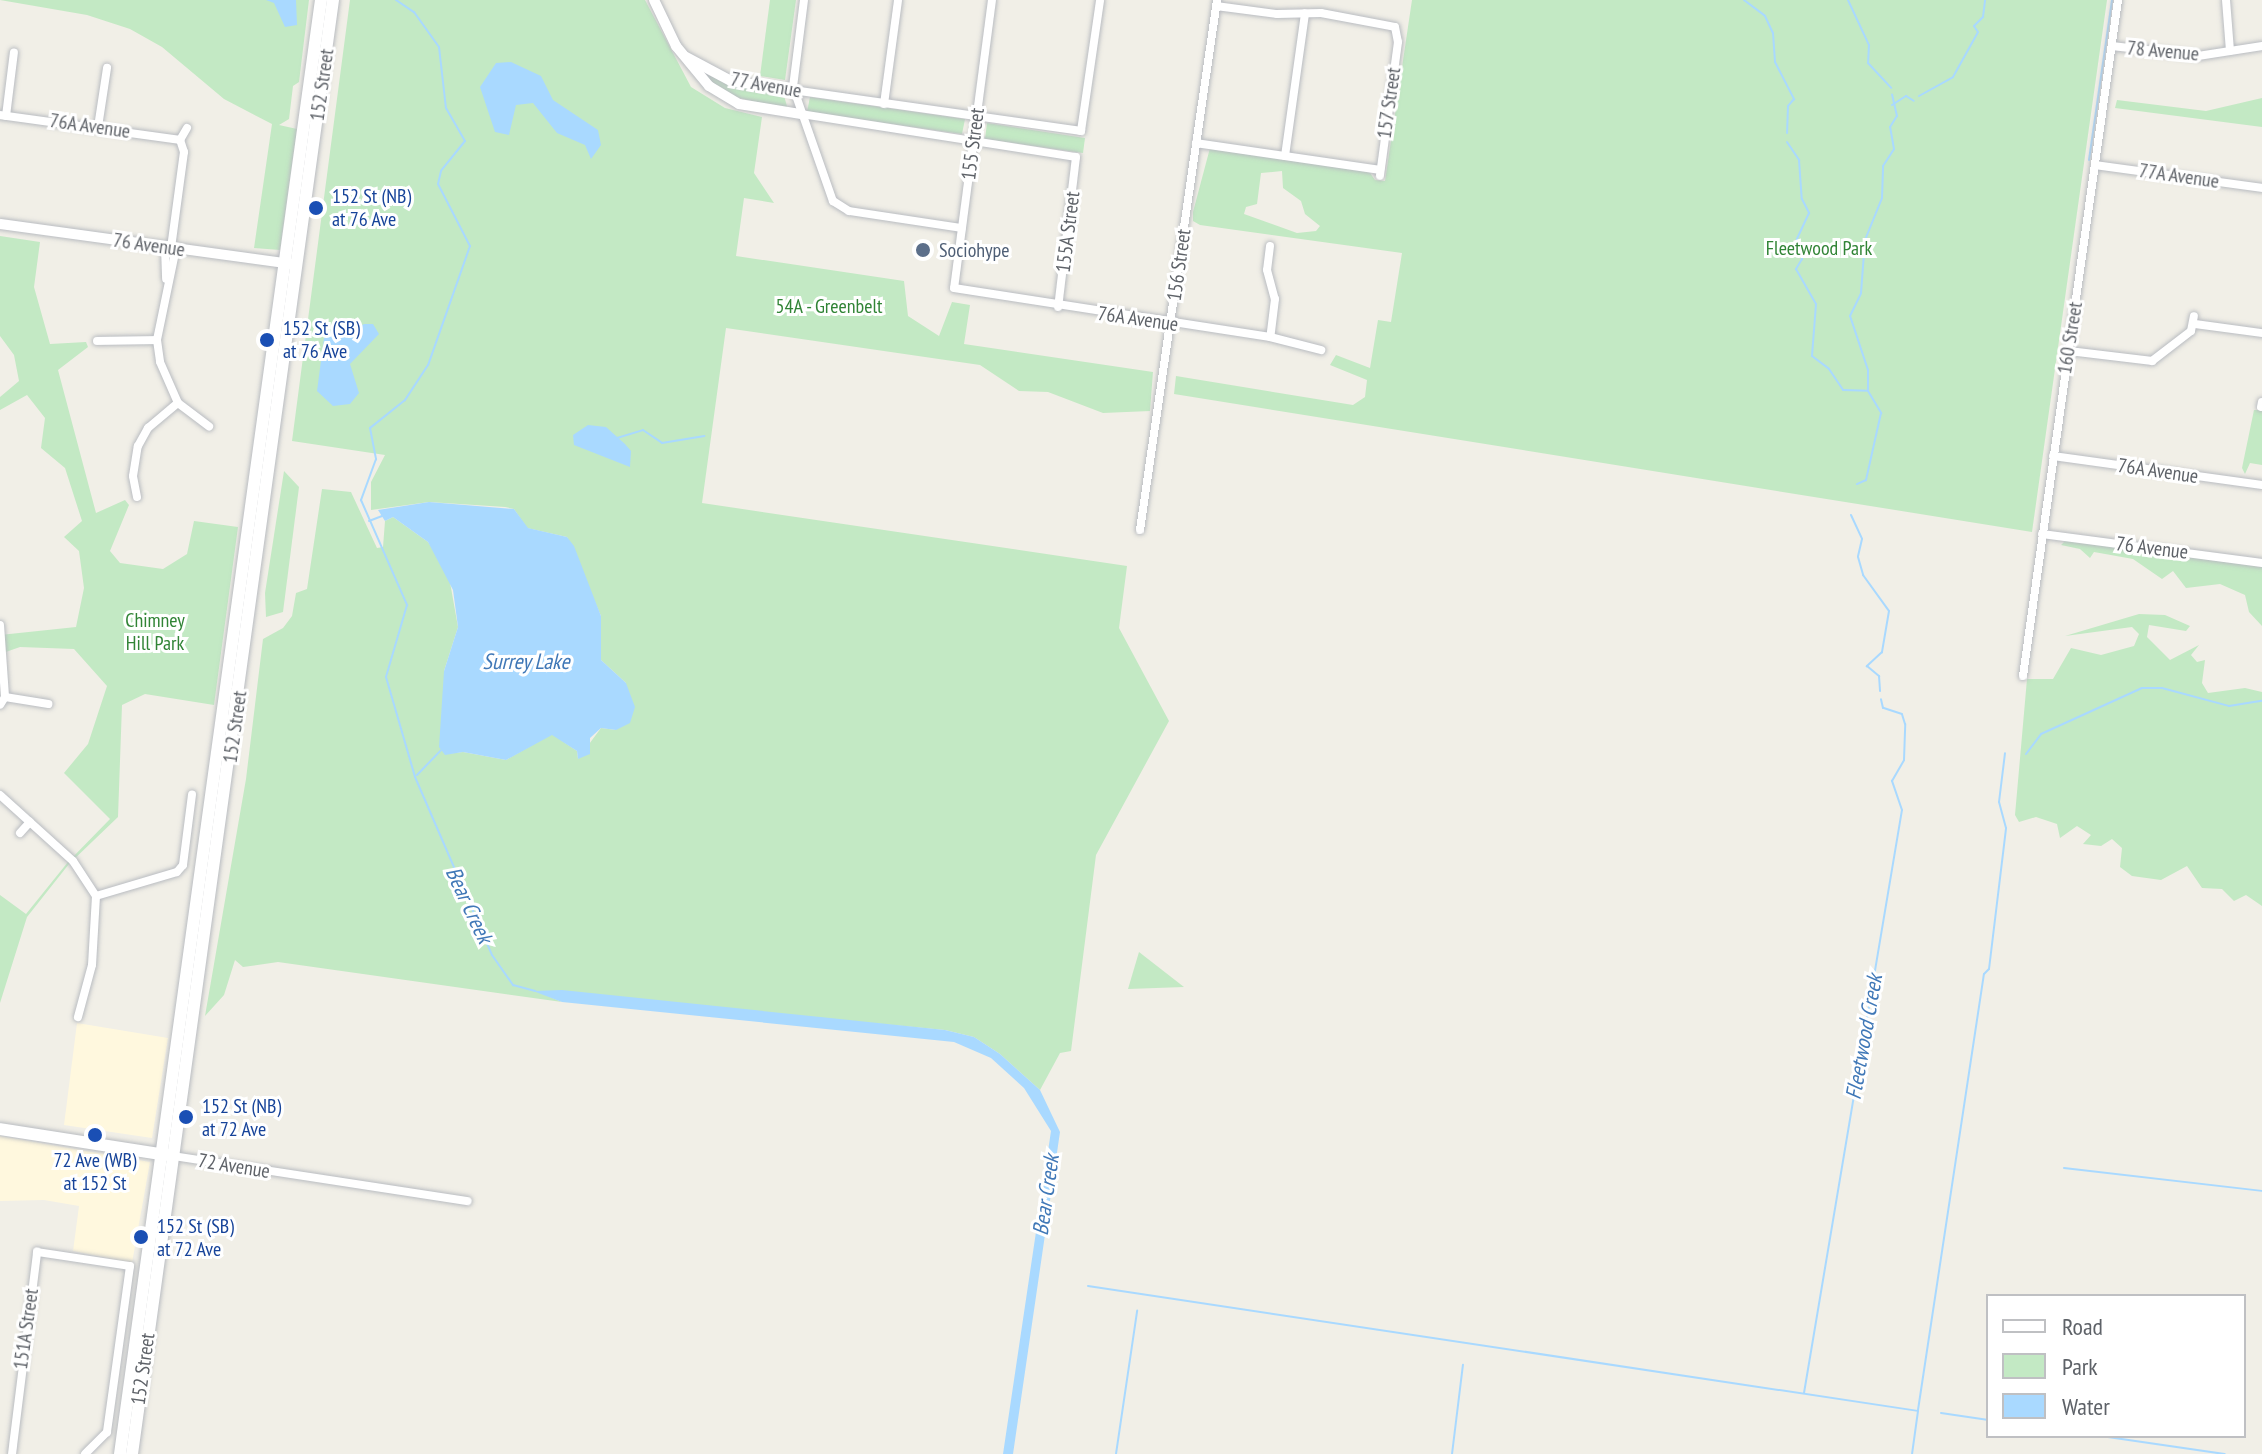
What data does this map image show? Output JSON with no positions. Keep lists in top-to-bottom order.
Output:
{
  "streets": {
    "main road": ["152 Street", "72 Avenue"],
    "street": [
      "78 Avenue",
      "77 Avenue",
      "157 Street",
      "76A Avenue",
      "155 Street",
      "77A Avenue",
      "155A Street",
      "76 Avenue",
      "156 Street",
      "160 Street",
      "151A Street"
    ]
  },
  "crossings": [
    ["78 Avenue", "160 Street"],
    ["152 Street", "76 Avenue"],
    ["152 Street", "72 Avenue"],
    ["77 Avenue", "155 Street"],
    ["77 Avenue", "155A Street"],
    ["76A Avenue", "155 Street"],
    ["76A Avenue", "155A Street"],
    ["76A Avenue", "156 Street"],
    ["76A Avenue", "160 Street"],
    ["77A Avenue", "160 Street"],
    ["76 Avenue", "160 Street"]
  ],
  "water": ["Surrey Lake", "Bear Creek", "Fleetwood Creek"],
  "parks": ["Fleetwood Park", "54A - Greenbelt", "Chimney Hill Park"],
  "places": [
    "152 St (NB) at 76 Ave",
    "Sociohype",
    "152 St (SB) at 76 Ave",
    "152 St (NB) at 72 Ave",
    "72 Ave (WB) at 152 St",
    "152 St (SB) at 72 Ave"
  ],
  "legend": ["Road", "Park", "Water"]
}
